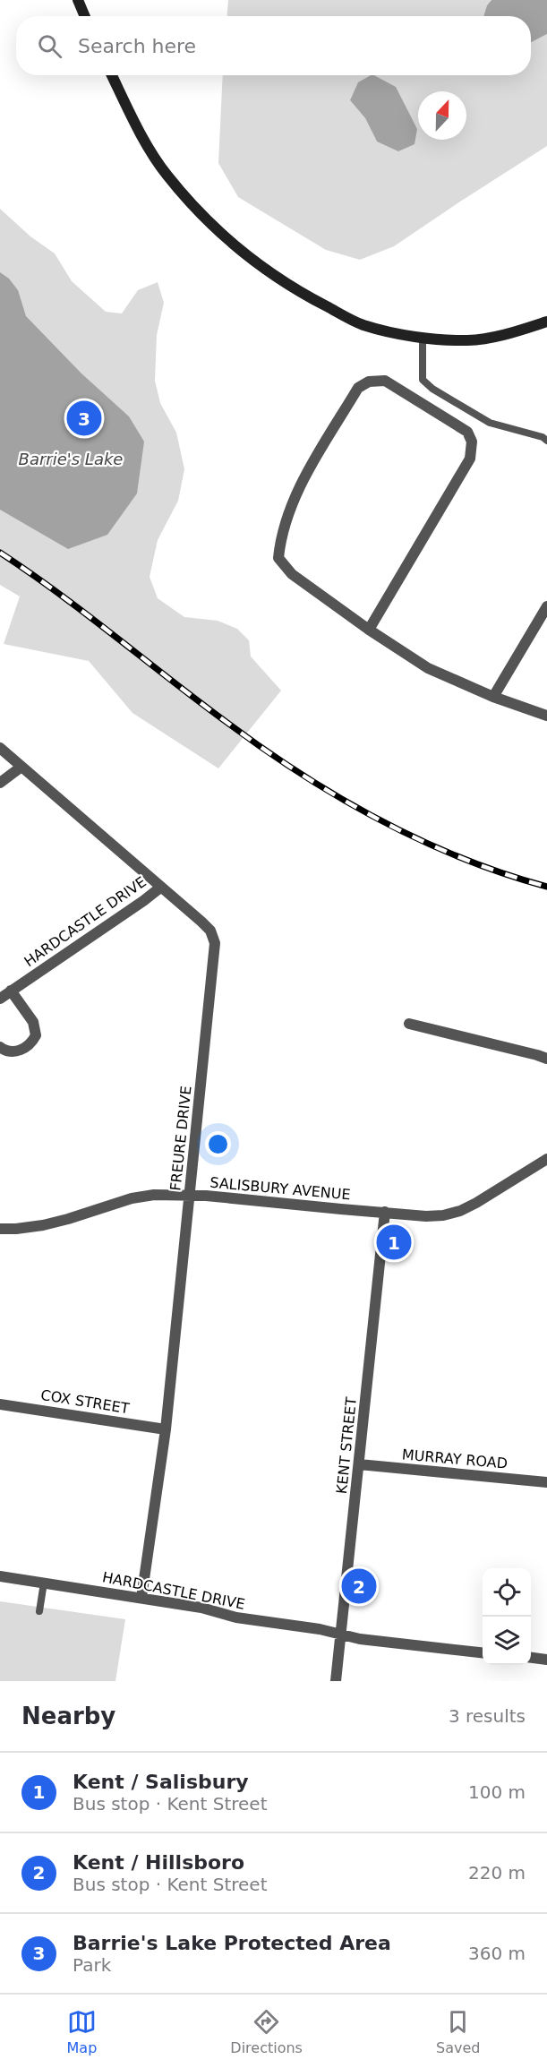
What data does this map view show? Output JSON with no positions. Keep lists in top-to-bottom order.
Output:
{
  "streets": {
    "street": [
      "HARDCASTLE DRIVE",
      "FREURE DRIVE",
      "SALISBURY AVENUE",
      "COX STREET",
      "KENT STREET",
      "MURRAY ROAD"
    ]
  },
  "crossings": [
    ["HARDCASTLE DRIVE", "FREURE DRIVE"],
    ["HARDCASTLE DRIVE", "KENT STREET"],
    ["FREURE DRIVE", "SALISBURY AVENUE"],
    ["FREURE DRIVE", "COX STREET"],
    ["SALISBURY AVENUE", "KENT STREET"],
    ["KENT STREET", "MURRAY ROAD"]
  ],
  "water": ["Barrie's Lake"],
  "north": "top",
  "page": {
    "search": "Search here",
    "pins": ["3", "1", "2"],
    "heading": ["Nearby", "3 results"],
    "list": [
      {
        "mark": "1",
        "name": "Kent / Salisbury",
        "note": "Bus stop · Kent Street",
        "value": "100 m"
      },
      {
        "mark": "2",
        "name": "Kent / Hillsboro",
        "note": "Bus stop · Kent Street",
        "value": "220 m"
      },
      {
        "mark": "3",
        "name": "Barrie's Lake Protected Area",
        "note": "Park",
        "value": "360 m"
      }
    ],
    "nav": ["Map", "Directions", "Saved"]
  }
}
